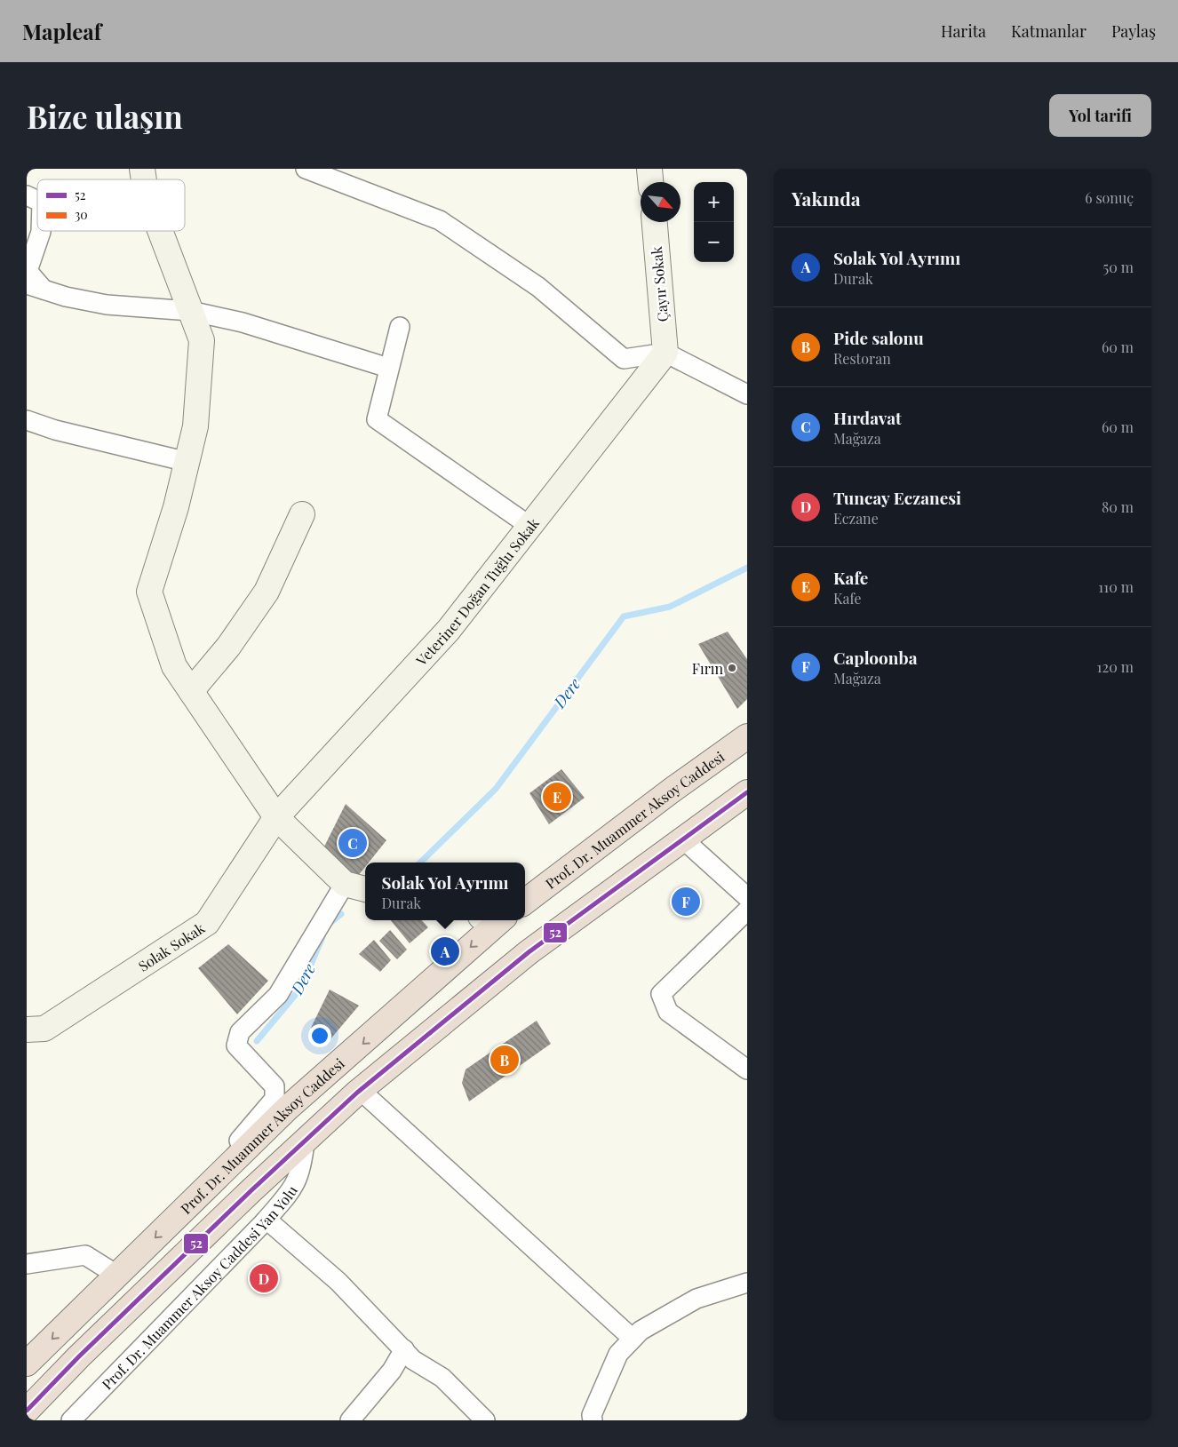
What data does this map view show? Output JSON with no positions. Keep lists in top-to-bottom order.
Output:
{
  "streets": {
    "highway": ["Prof. Dr. Muammer Aksoy Caddesi"],
    "street": [
      "Çayır Sokak",
      "Veteriner Doğan Tuğlu Sokak",
      "Solak Sokak",
      "Prof. Dr. Muammer Aksoy Caddesi Yan Yolu"
    ]
  },
  "crossings": [
    ["Çayır Sokak", "Veteriner Doğan Tuğlu Sokak"],
    ["Veteriner Doğan Tuğlu Sokak", "Solak Sokak"]
  ],
  "water": ["Dere"],
  "places": ["Fırın"],
  "lines": ["transit line 52"],
  "legend": ["52", "30"],
  "north": "bottom right",
  "page": {
    "header": "Mapleaf",
    "nav": ["Harita", "Katmanlar", "Paylaş"],
    "buttons": "Yol tarifi",
    "title": "Bize ulaşın",
    "heading": ["Yakında", "6 sonuç"],
    "map_buttons": ["+", "−"],
    "list": [
      {
        "mark": "A",
        "name": "Solak Yol Ayrımı",
        "note": "Durak",
        "value": "50 m"
      },
      {
        "mark": "B",
        "name": "Pide salonu",
        "note": "Restoran",
        "value": "60 m"
      },
      {
        "mark": "C",
        "name": "Hırdavat",
        "note": "Mağaza",
        "value": "60 m"
      },
      {
        "mark": "D",
        "name": "Tuncay Eczanesi",
        "note": "Eczane",
        "value": "80 m"
      },
      {
        "mark": "E",
        "name": "Kafe",
        "note": "Kafe",
        "value": "110 m"
      },
      {
        "mark": "F",
        "name": "Caploonba",
        "note": "Mağaza",
        "value": "120 m"
      }
    ],
    "pins": [
      "E",
      "C",
      "F",
      "A",
      "B",
      "D"
    ],
    "popup": ["Solak Yol Ayrımı", "Durak"]
  }
}
